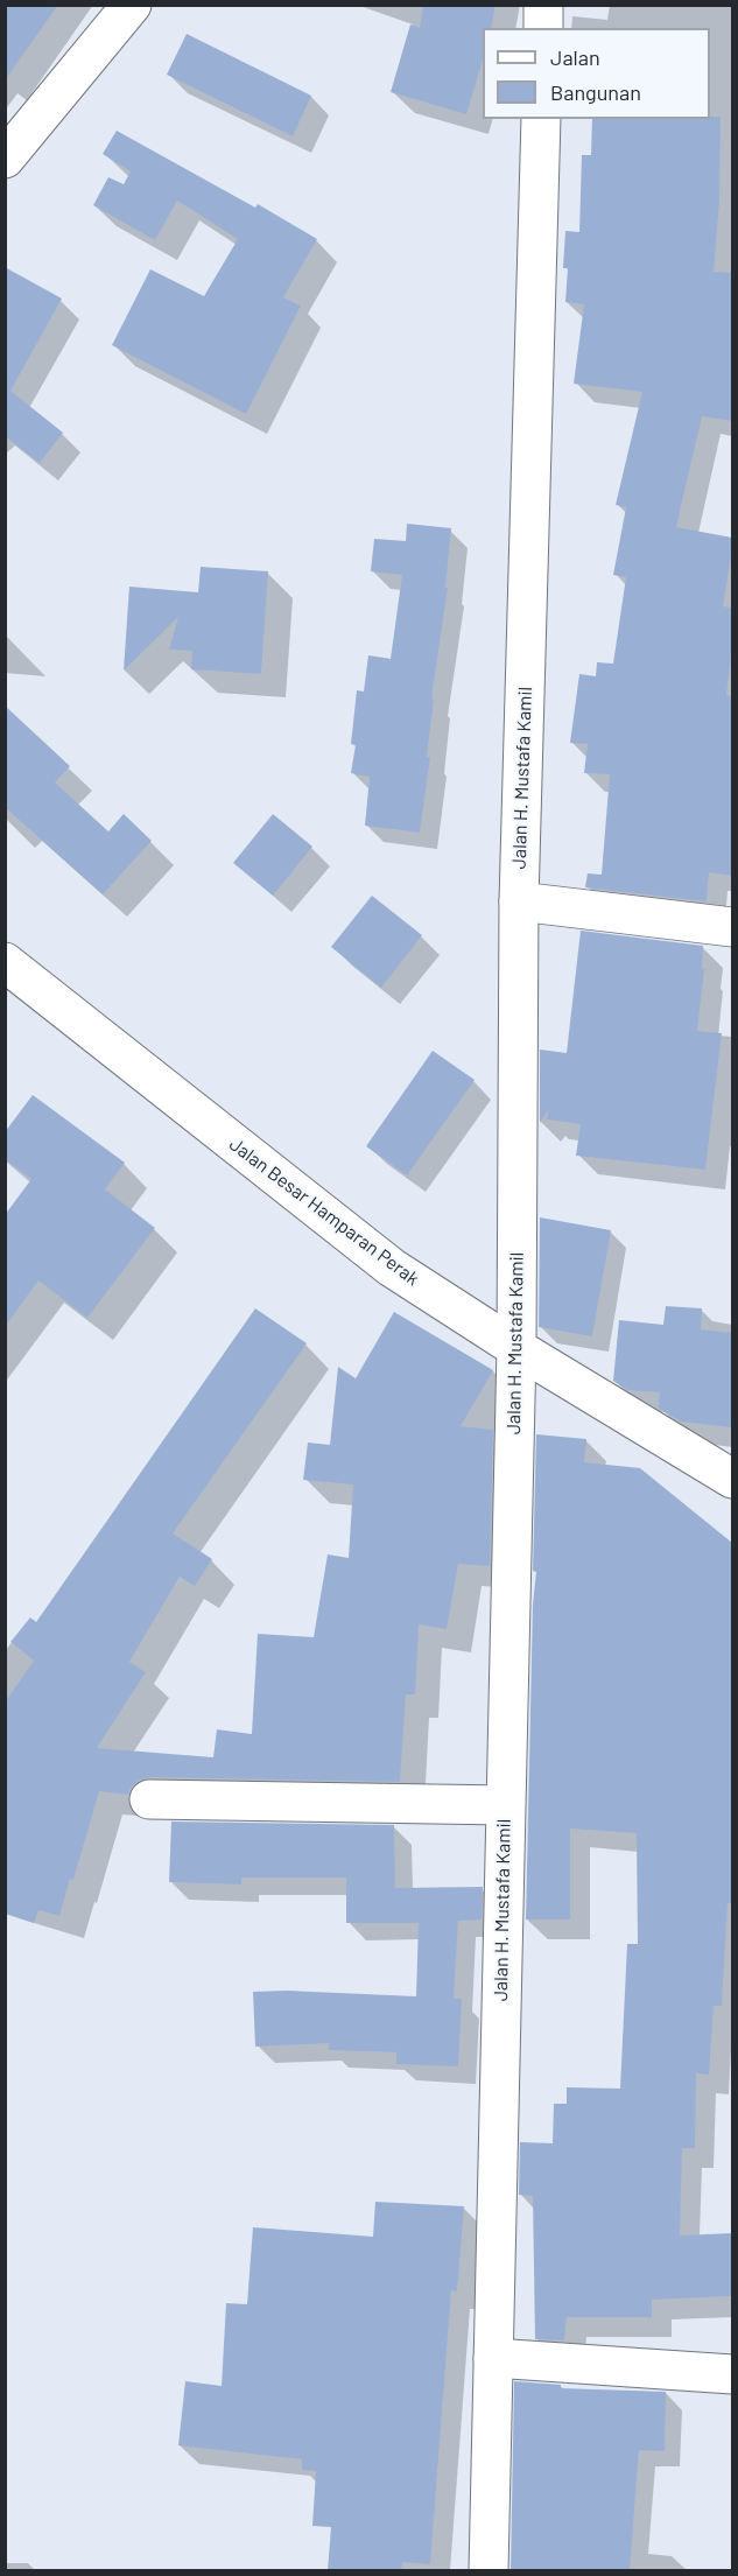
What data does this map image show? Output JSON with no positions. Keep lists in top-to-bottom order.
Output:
{
  "streets": {
    "street": ["Jalan H. Mustafa Kamil", "Jalan Besar Hamparan Perak"]
  },
  "crossings": [
    ["Jalan H. Mustafa Kamil", "Jalan Besar Hamparan Perak"]
  ],
  "legend": ["Jalan", "Bangunan"]
}
